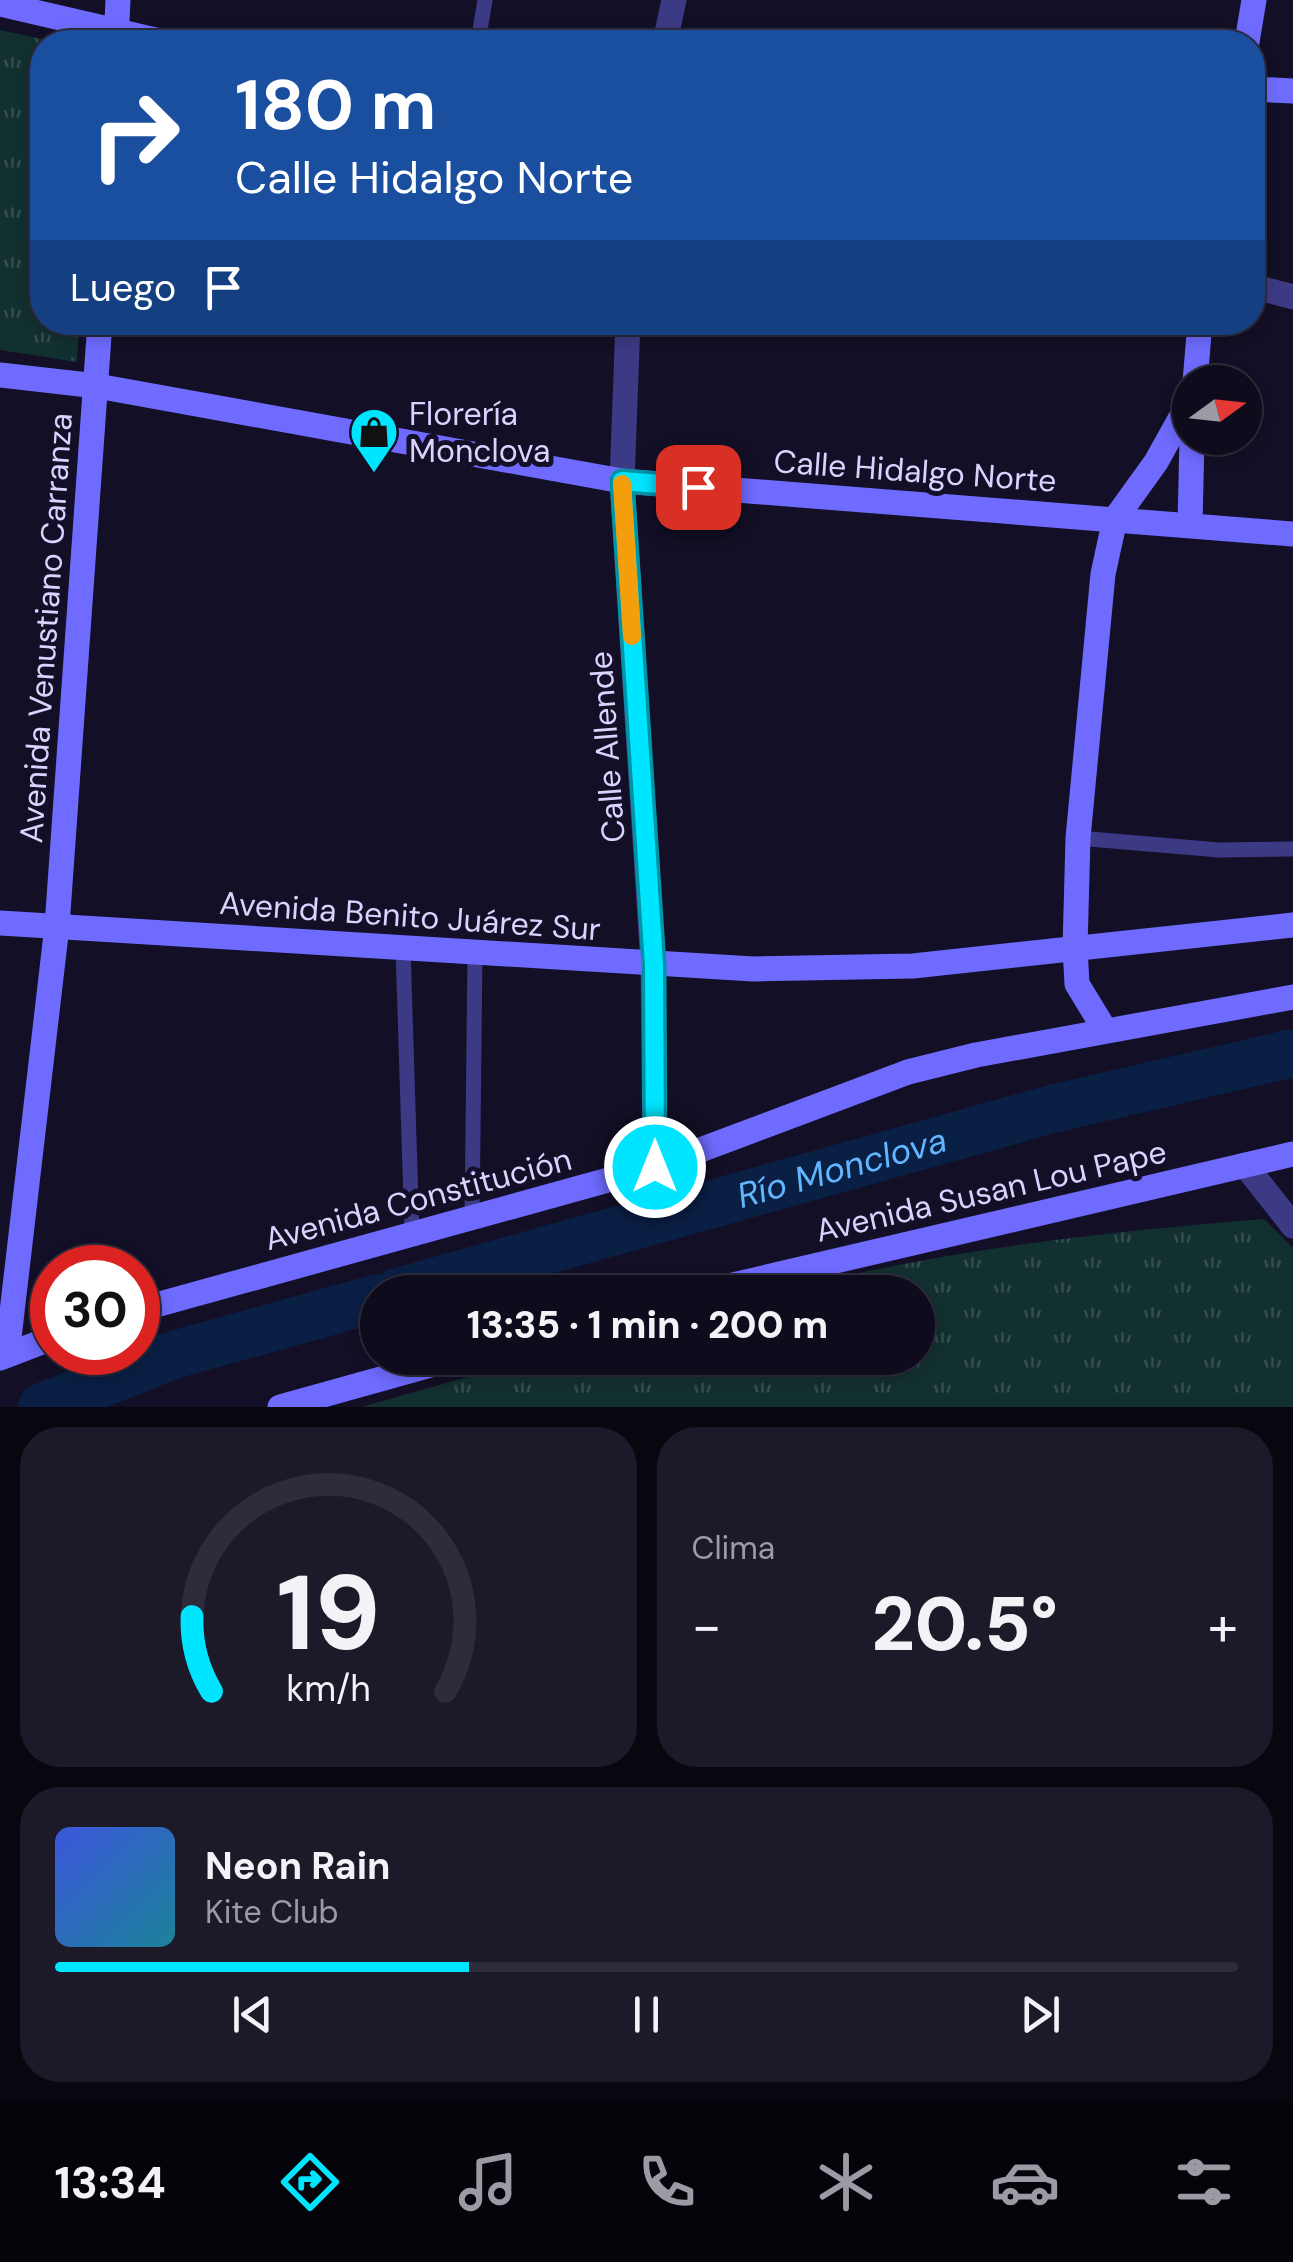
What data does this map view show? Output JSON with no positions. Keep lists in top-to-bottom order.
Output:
{
  "streets": {
    "street": [
      "Calle Hidalgo Norte",
      "Avenida Venustiano Carranza",
      "Calle Allende",
      "Avenida Benito Juárez Sur",
      "Avenida Susan Lou Pape",
      "Avenida Constitución"
    ]
  },
  "crossings": [
    ["Calle Hidalgo Norte", "Avenida Venustiano Carranza"],
    ["Calle Hidalgo Norte", "Calle Allende"],
    ["Avenida Venustiano Carranza", "Avenida Benito Juárez Sur"],
    ["Calle Allende", "Avenida Benito Juárez Sur"],
    ["Calle Allende", "Avenida Constitución"]
  ],
  "water": ["Río Monclova"],
  "places": {
    "shop": ["Florería Monclova"]
  },
  "north": "right",
  "page": {
    "turn": ["180 m", "Calle Hidalgo Norte"],
    "then": "Luego",
    "limit": "30",
    "trip": "13:35 · 1 min · 200 m",
    "tile": "Clima",
    "heat": ["−", "20.5°", "+"],
    "song": ["Neon Rain", "Kite Club"],
    "tabs": "13:34",
    "gauge": ["19", "km/h"]
  }
}
